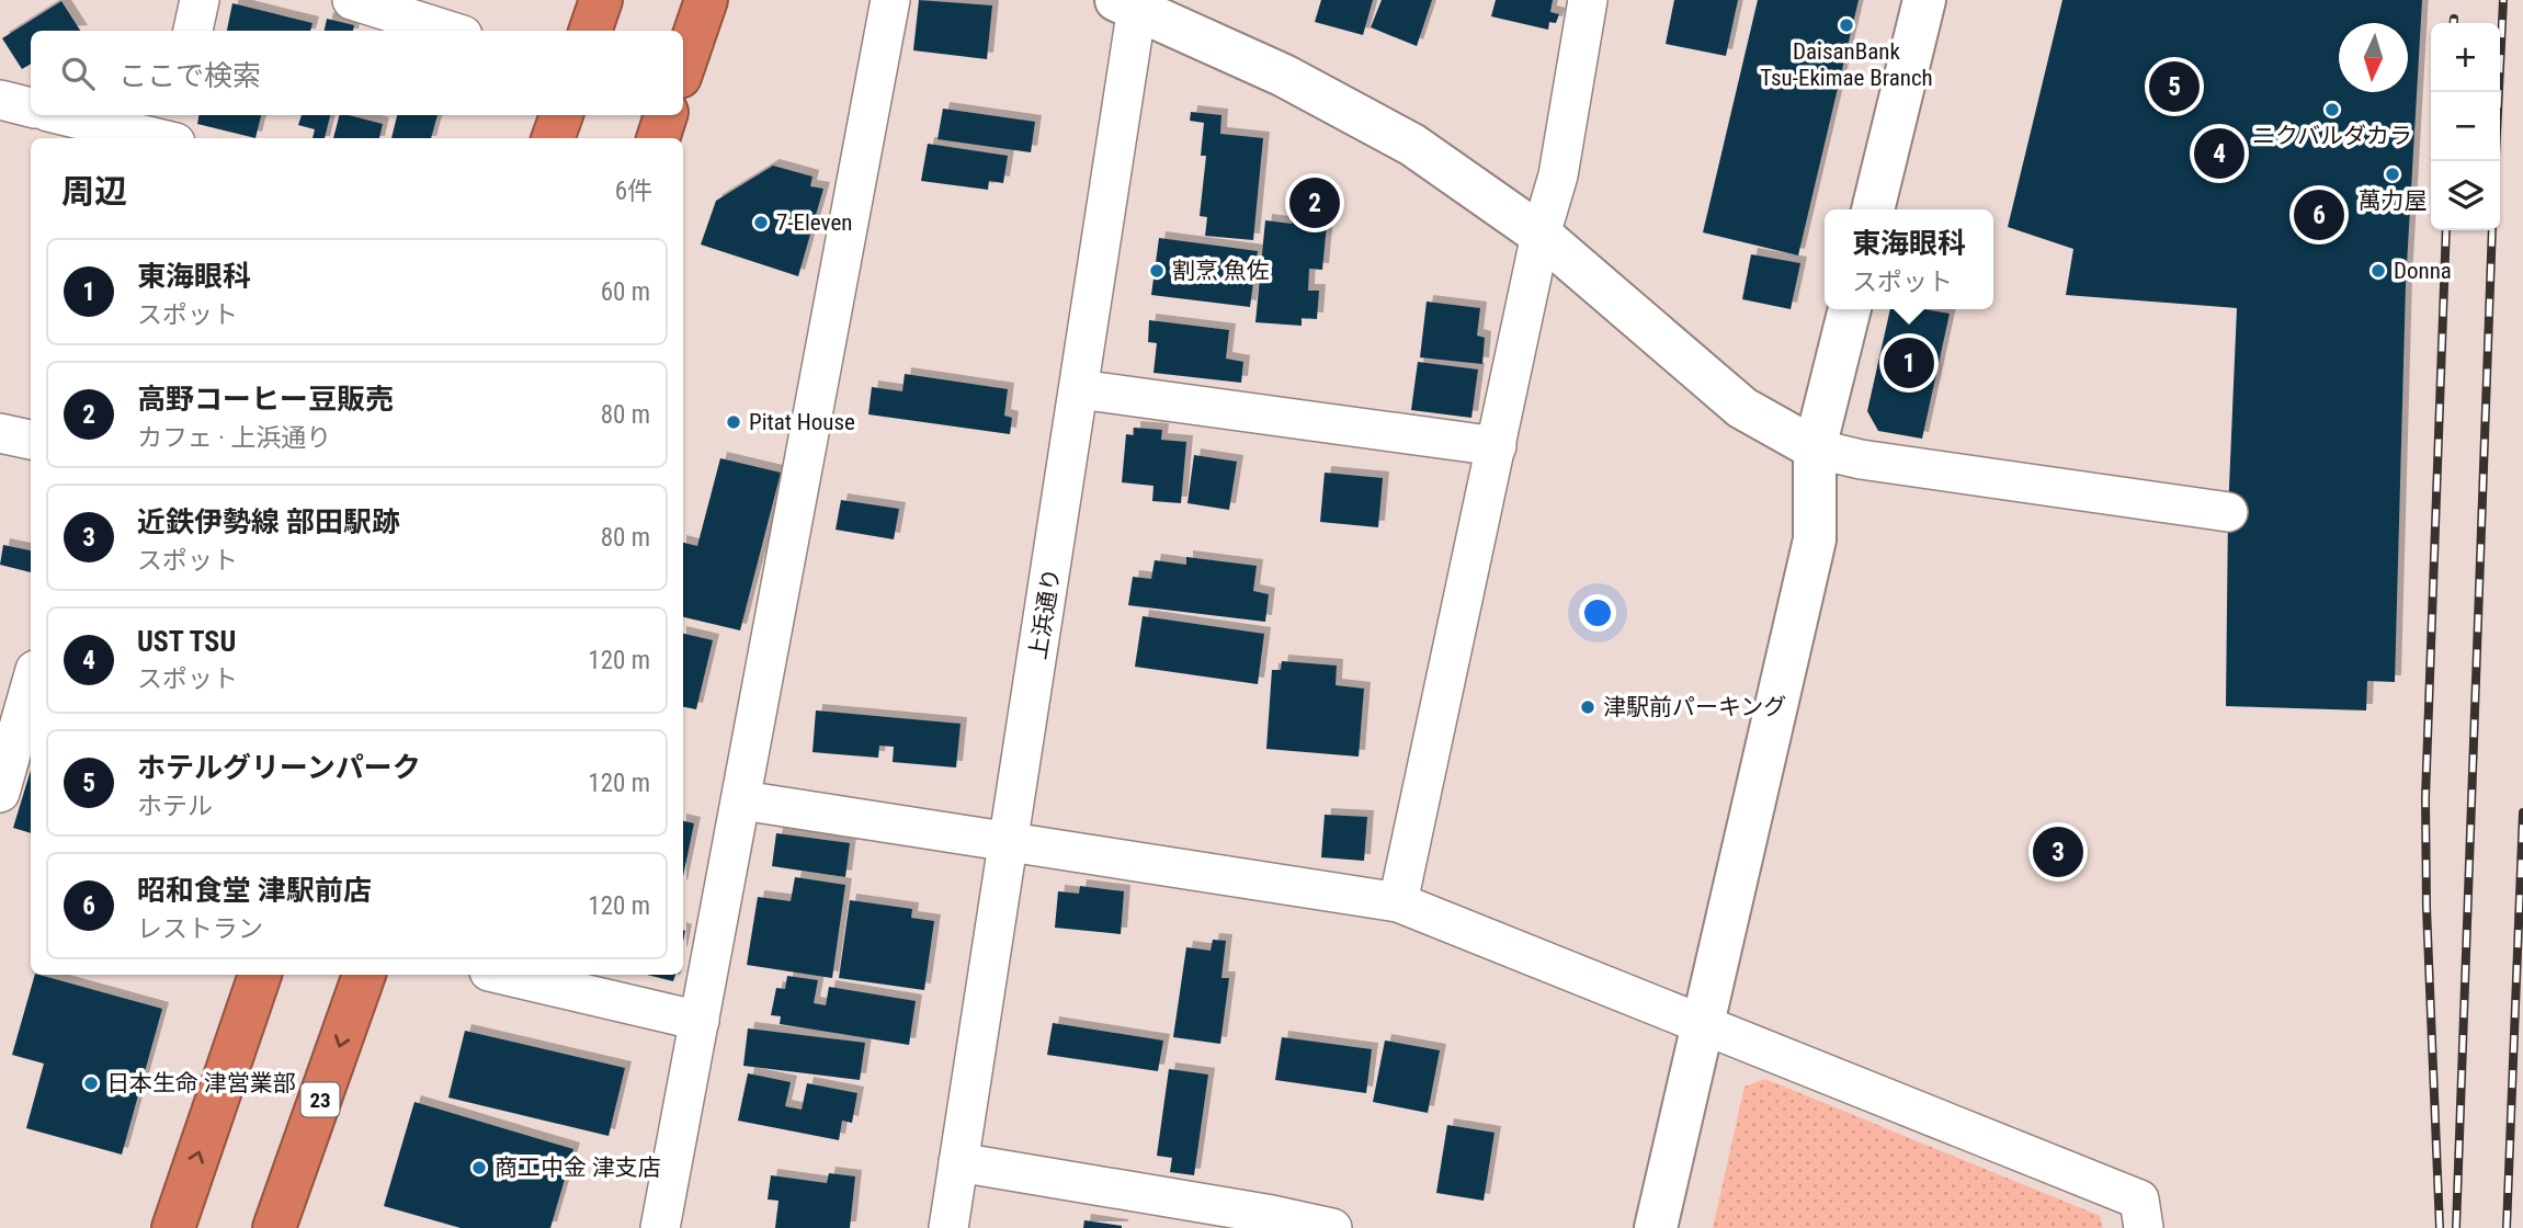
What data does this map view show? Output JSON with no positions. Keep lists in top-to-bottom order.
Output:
{
  "streets": {
    "highway": ["23"],
    "street": ["上浜通り"]
  },
  "places": [
    "DaisanBank Tsu-Ekimae Branch",
    "ニクバルダカラ",
    "萬力屋",
    "7-Eleven",
    "割烹 魚佐",
    "Donna",
    "Pitat House",
    "津駅前パーキング",
    "日本生命 津営業部",
    "商工中金 津支店"
  ],
  "north": "bottom",
  "page": {
    "map_buttons": ["+", "−"],
    "search": "ここで検索",
    "pins": [
      "5",
      "4",
      "2",
      "6",
      "1",
      "3"
    ],
    "heading": ["周辺", "6件"],
    "popup": ["東海眼科", "スポット"],
    "list": [
      {
        "mark": "1",
        "name": "東海眼科",
        "note": "スポット",
        "value": "60 m"
      },
      {
        "mark": "2",
        "name": "高野コーヒー豆販売",
        "note": "カフェ · 上浜通り",
        "value": "80 m"
      },
      {
        "mark": "3",
        "name": "近鉄伊勢線 部田駅跡",
        "note": "スポット",
        "value": "80 m"
      },
      {
        "mark": "4",
        "name": "UST TSU",
        "note": "スポット",
        "value": "120 m"
      },
      {
        "mark": "5",
        "name": "ホテルグリーンパーク",
        "note": "ホテル",
        "value": "120 m"
      },
      {
        "mark": "6",
        "name": "昭和食堂 津駅前店",
        "note": "レストラン",
        "value": "120 m"
      }
    ]
  }
}
